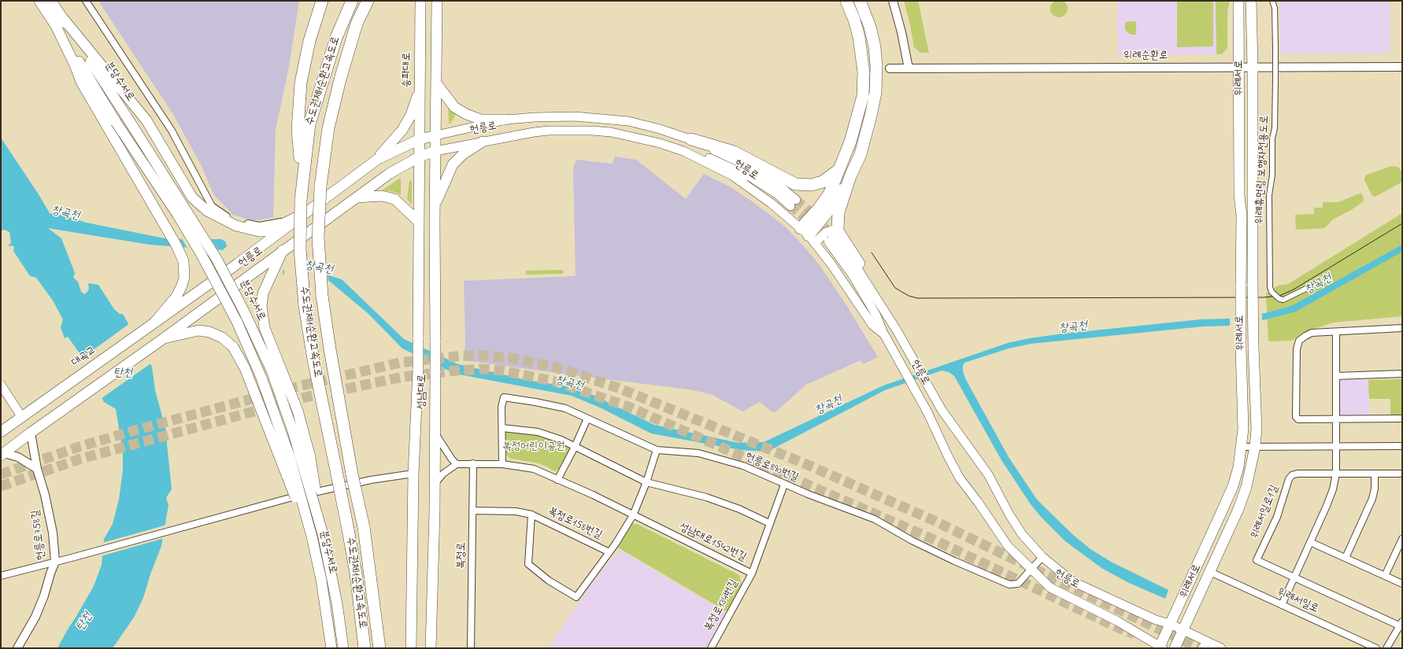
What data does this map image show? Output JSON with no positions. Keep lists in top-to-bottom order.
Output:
{
  "streets": {
    "highway": ["수도권제1순환고속도로"],
    "main road": [
      "송파대로",
      "위례서로",
      "분당수서로",
      "헌릉로",
      "대곡교",
      "성남대로"
    ],
    "street": [
      "위례순환로",
      "위례휴먼링 보행자전용도로",
      "헌릉로890번길",
      "위례서일로1길",
      "복정로158번길",
      "헌릉로758길",
      "성남대로1542번길",
      "복정로",
      "위례서일로",
      "복정로134번길"
    ]
  },
  "crossings": [
    ["위례순환로", "위례서로"],
    ["송파대로", "헌릉로"],
    ["송파대로", "성남대로"],
    ["위례서로", "헌릉로"],
    ["위례서로", "위례서일로"],
    ["헌릉로", "대곡교"],
    ["헌릉로", "성남대로"],
    ["헌릉로", "헌릉로890번길"],
    ["헌릉로890번길", "성남대로1542번길"],
    ["복정로158번길", "성남대로1542번길"],
    ["복정로158번길", "복정로"],
    ["성남대로1542번길", "복정로"],
    ["성남대로1542번길", "복정로134번길"]
  ],
  "water": ["창곡천", "탄천"],
  "parks": ["복정어린이공원"]
}
